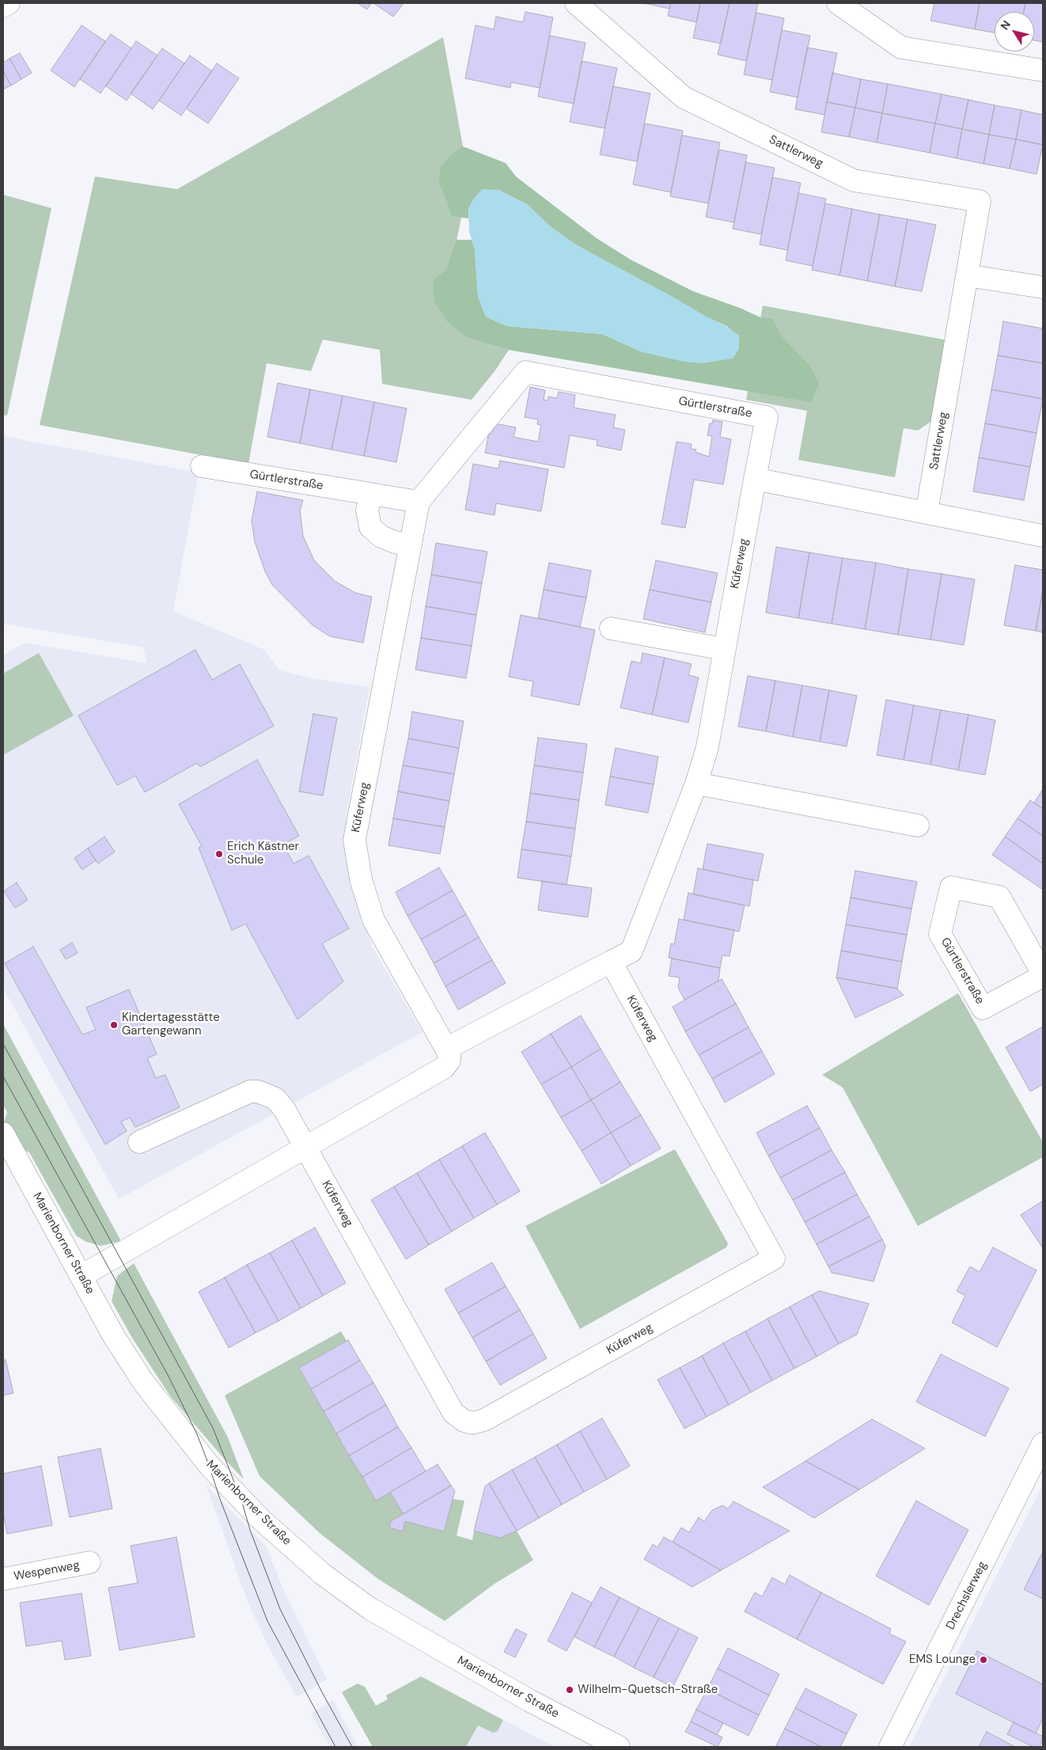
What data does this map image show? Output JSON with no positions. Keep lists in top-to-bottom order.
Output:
{
  "streets": {
    "street": [
      "Sattlerweg",
      "Gürtlerstraße",
      "Küferweg",
      "Marienborner Straße",
      "Wespenweg",
      "Drechslerweg"
    ]
  },
  "crossings": [
    ["Gürtlerstraße", "Küferweg"]
  ],
  "places": [
    "Erich Kästner Schule",
    "Kindertagesstätte Gartengewann",
    "EMS Lounge",
    "Wilhelm-Quetsch-Straße"
  ],
  "north": "top left"
}
